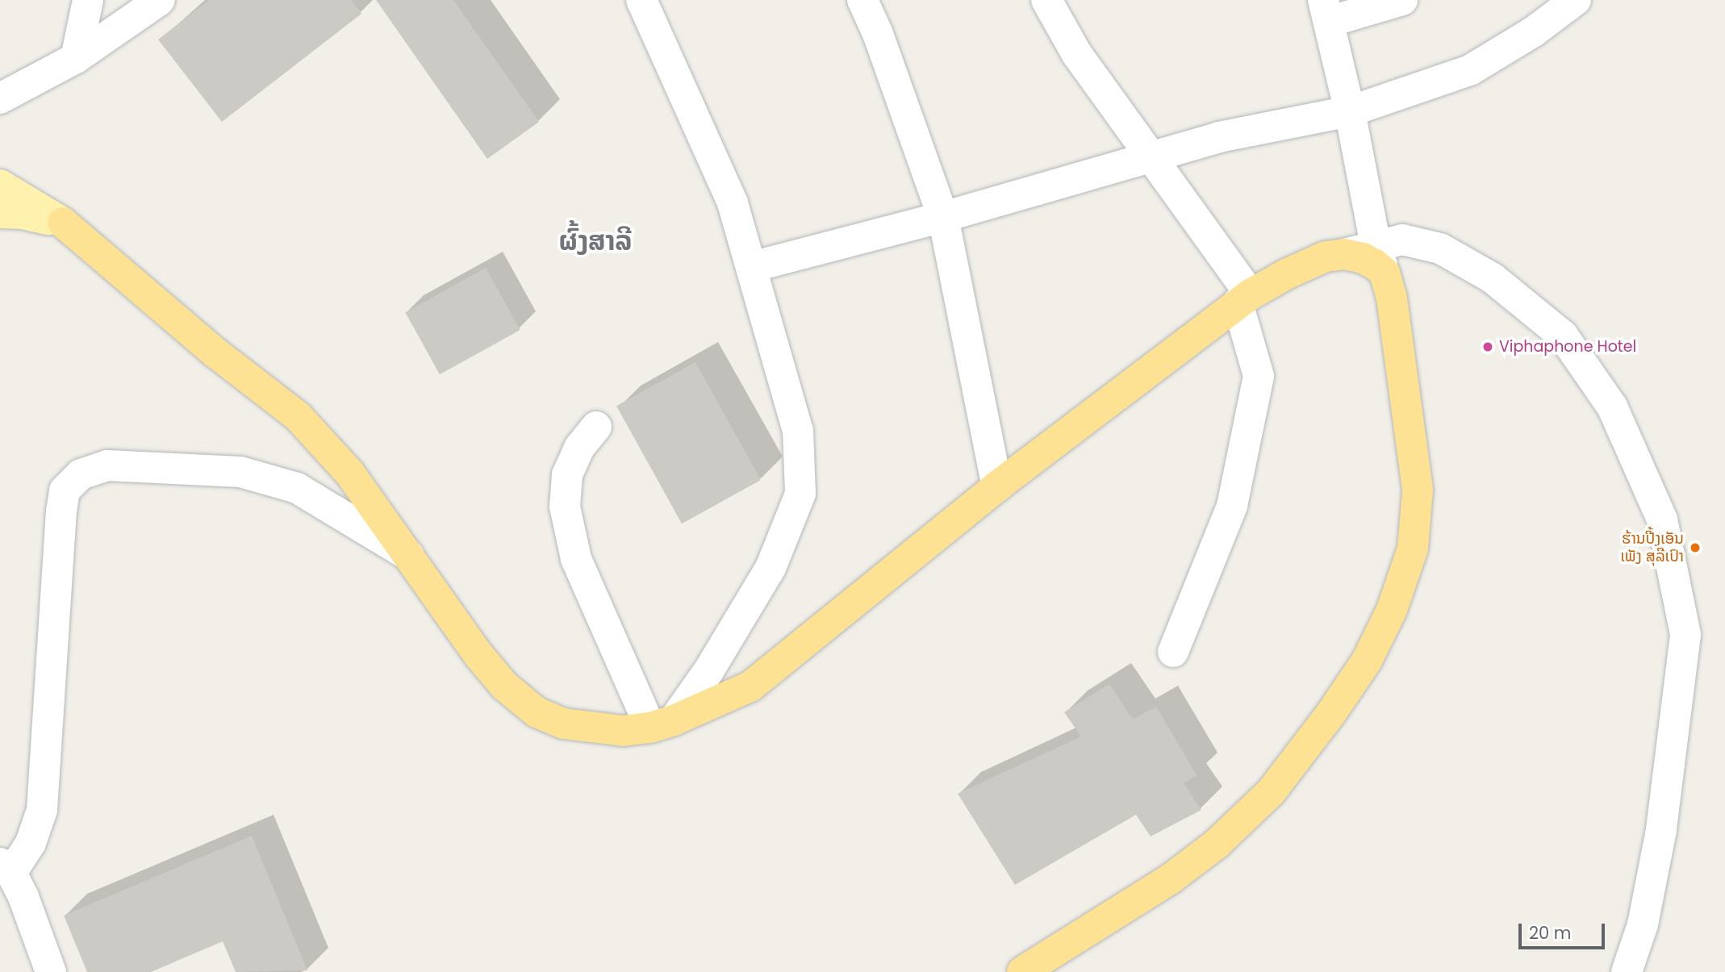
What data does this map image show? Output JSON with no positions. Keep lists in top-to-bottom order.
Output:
{
  "districts": ["ຜົ້ງສາລີ"],
  "places": ["Viphaphone Hotel", "ຮ້ານປີ້ງເອັນ ເພັງ ສຸລີເປົາ"],
  "scale_bar": "20 m"
}
